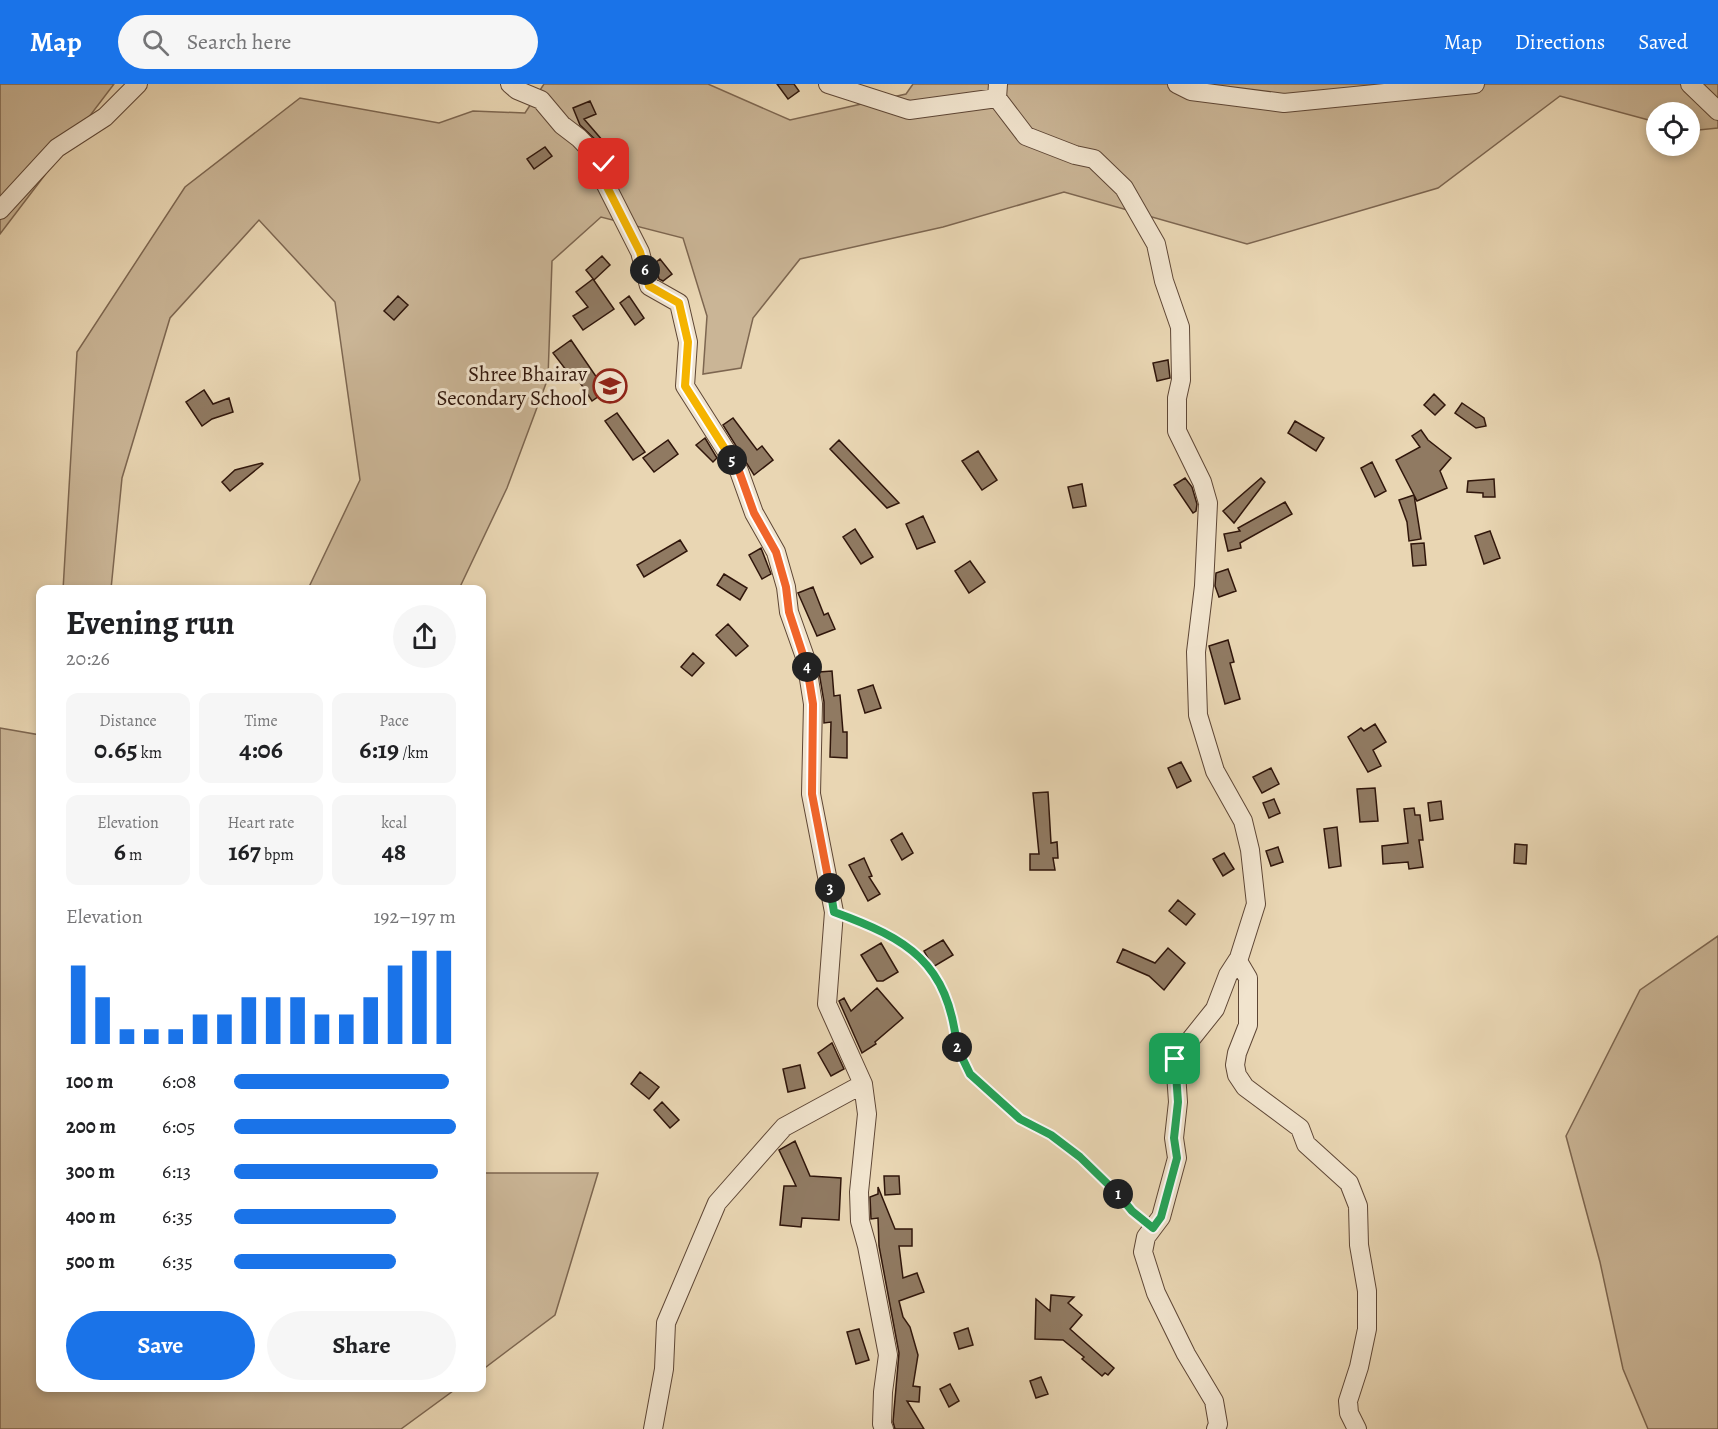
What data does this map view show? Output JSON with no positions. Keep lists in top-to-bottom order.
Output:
{
  "places": {
    "school or university": ["Shree Bhairav Secondary School"]
  },
  "page": {
    "header": "Map",
    "search": "Search here",
    "nav": ["Map", "Directions", "Saved"],
    "pins": [
      "6",
      "5",
      "4",
      "3",
      "2",
      "1"
    ],
    "heading": ["Evening run", "20:26"],
    "stats": [
      ["Distance", "0.65 km"],
      ["Time", "4:06"],
      ["Pace", "6:19 /km"],
      ["Elevation", "6 m"],
      ["Heart rate", "167 bpm"],
      ["kcal", "48"]
    ],
    "chart": ["Elevation", "192–197 m"],
    "list": [
      {
        "name": "100 m",
        "note": "6:08"
      },
      {
        "name": "200 m",
        "note": "6:05"
      },
      {
        "name": "300 m",
        "note": "6:13"
      },
      {
        "name": "400 m",
        "note": "6:35"
      },
      {
        "name": "500 m",
        "note": "6:35"
      }
    ],
    "buttons": ["Save", "Share"]
  }
}
